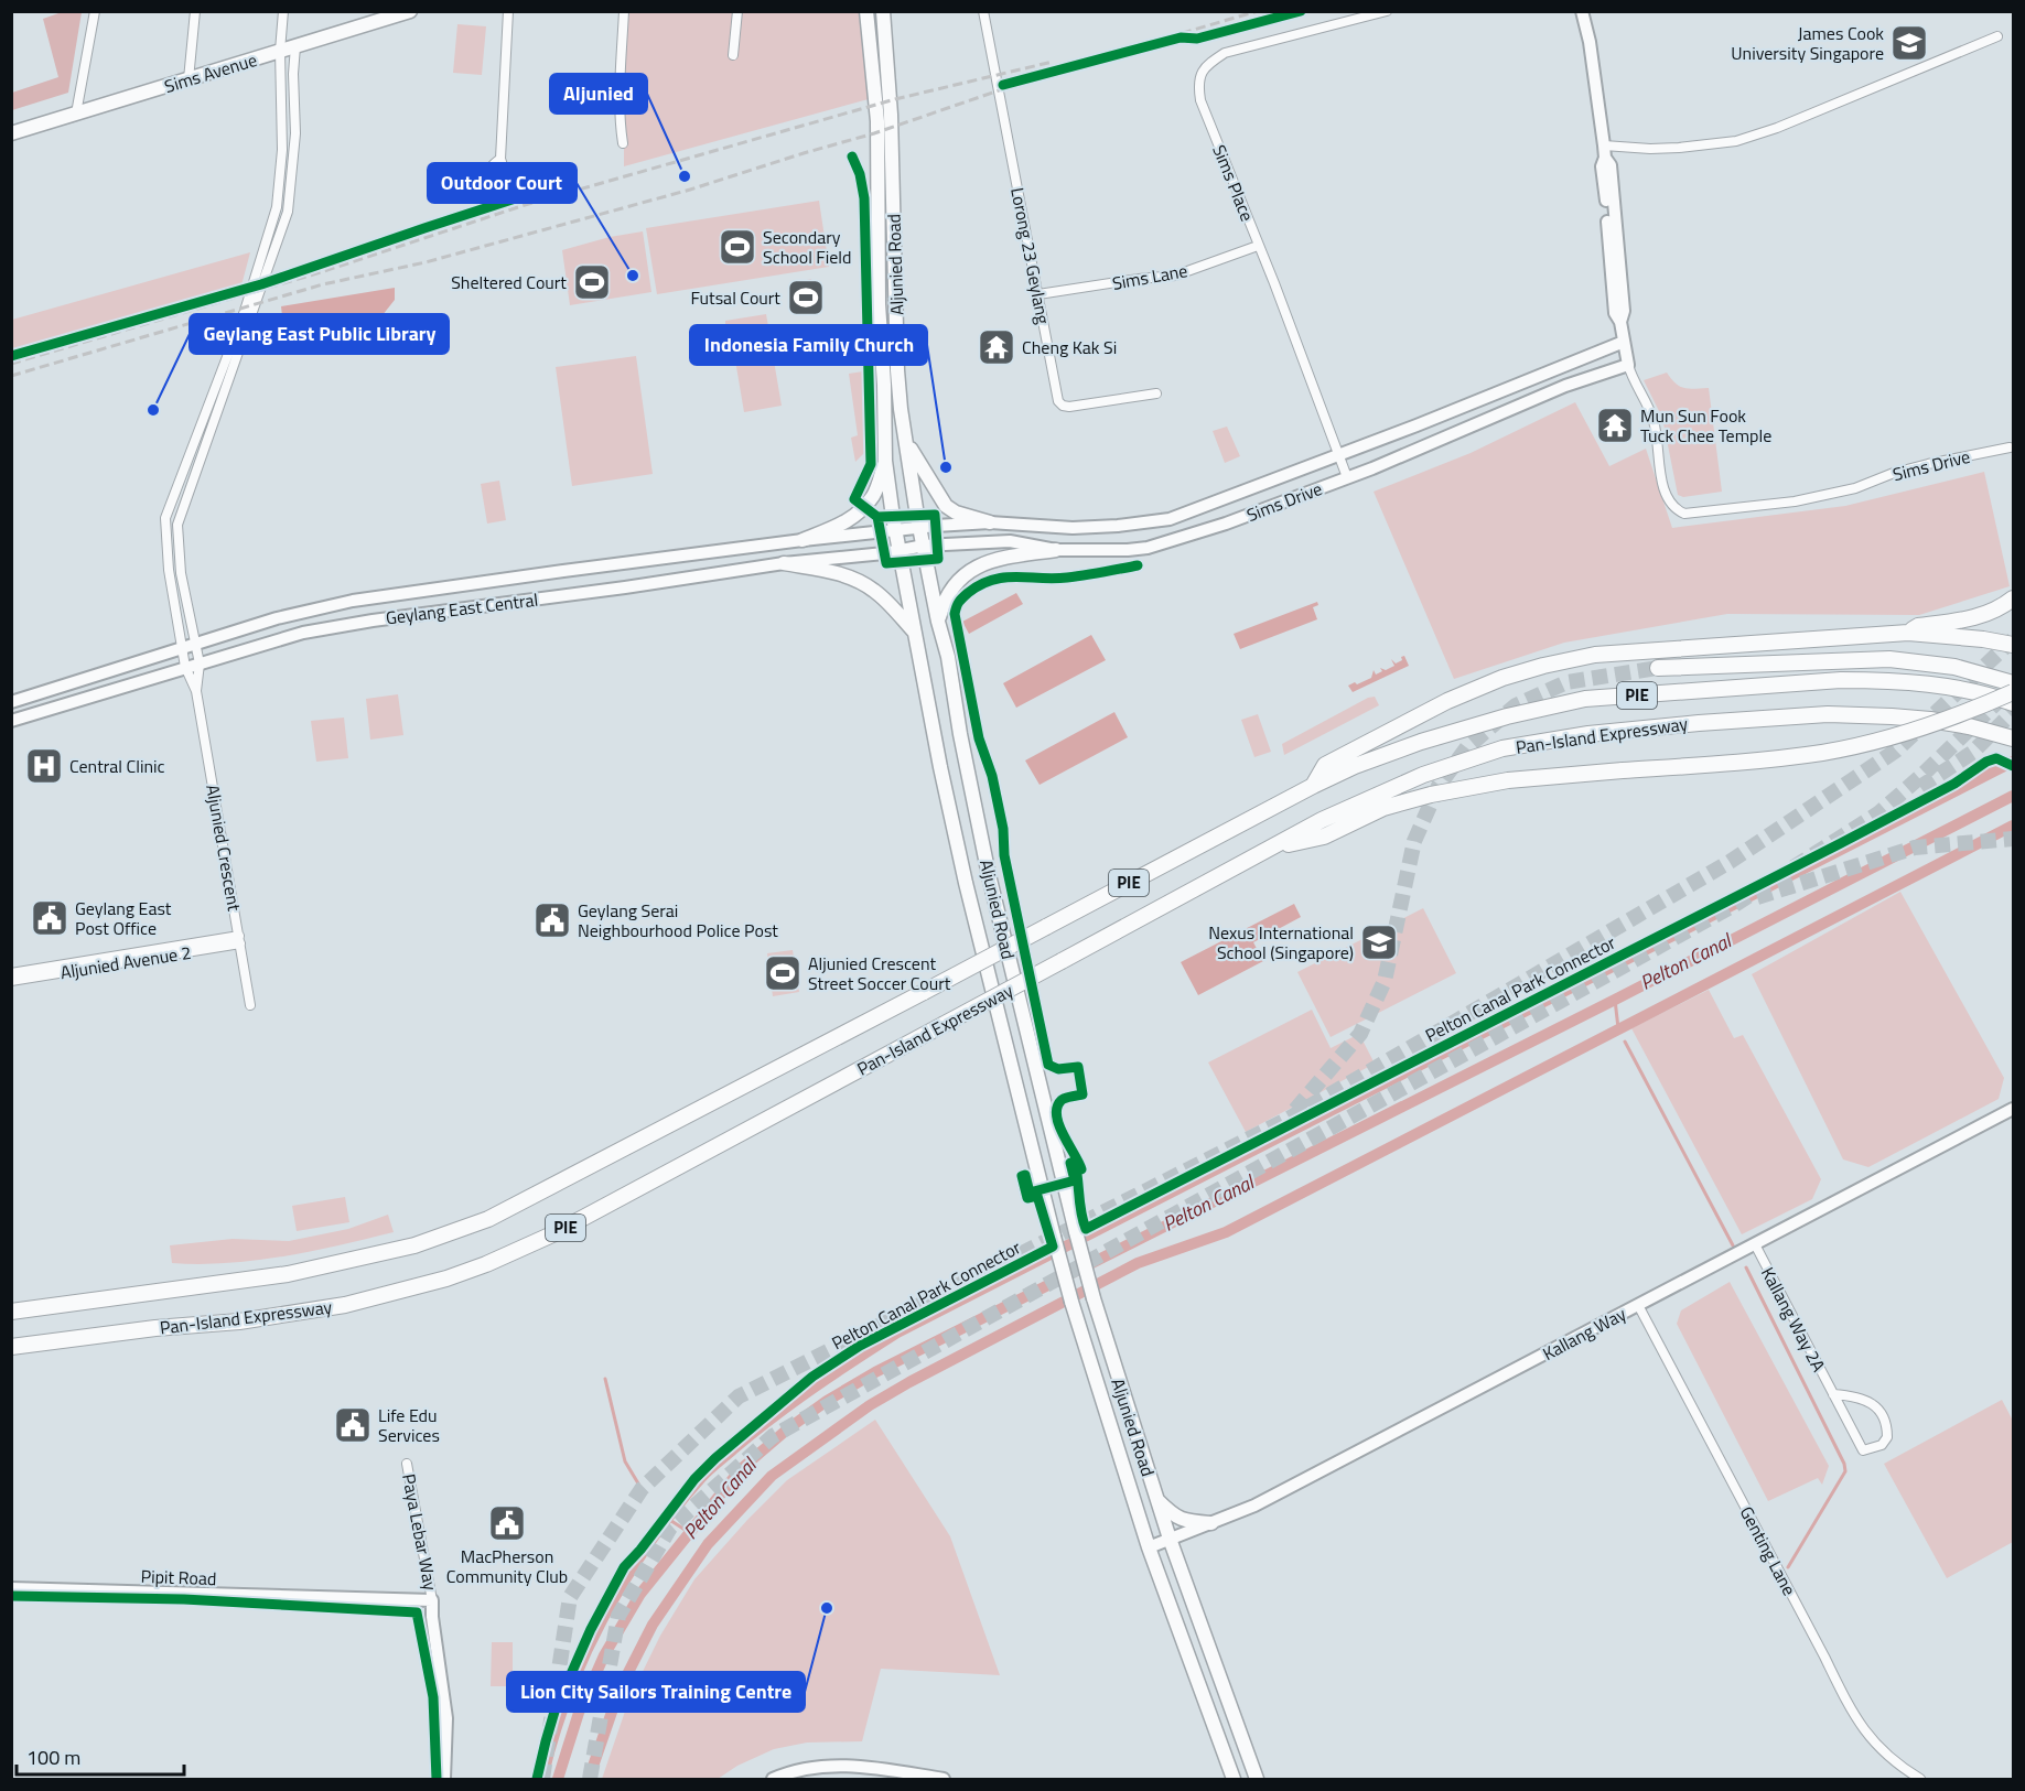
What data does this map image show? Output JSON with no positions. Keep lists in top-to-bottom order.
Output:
{
  "streets": {
    "highway": ["PIE", "Pan-Island Expressway"],
    "main road": ["Sims Avenue", "Aljunied Road"],
    "street": [
      "Sims Place",
      "Lorong 23 Geylang",
      "Sims Lane",
      "Sims Drive",
      "Geylang East Central",
      "Aljunied Crescent",
      "Aljunied Avenue 2",
      "Kallang Way 2A",
      "Kallang Way",
      "Paya Lebar Way",
      "Genting Lane",
      "Pipit Road"
    ],
    "cycle path": ["Pelton Canal Park Connector"]
  },
  "crossings": [
    ["Sims Avenue", "Aljunied Crescent"],
    ["Sims Place", "Sims Lane"],
    ["Sims Place", "Sims Drive"],
    ["Lorong 23 Geylang", "Sims Lane"],
    ["Aljunied Road", "Sims Drive"],
    ["Aljunied Road", "Geylang East Central"],
    ["Aljunied Road", "Kallang Way"],
    ["Sims Drive", "Geylang East Central"],
    ["Geylang East Central", "Aljunied Crescent"],
    ["Aljunied Crescent", "Aljunied Avenue 2"],
    ["Kallang Way 2A", "Kallang Way"],
    ["Kallang Way", "Genting Lane"],
    ["Paya Lebar Way", "Pipit Road"]
  ],
  "water": ["Pelton Canal"],
  "places": {
    "school or university": ["James Cook University Singapore", "Nexus International School (Singapore)"],
    "other": [
      "Aljunied",
      "Outdoor Court",
      "Geylang East Public Library",
      "Indonesia Family Church",
      "Lion City Sailors Training Centre"
    ],
    "sports": [
      "Secondary School Field",
      "Sheltered Court",
      "Futsal Court",
      "Aljunied Crescent Street Soccer Court"
    ],
    "temple": ["Cheng Kak Si", "Mun Sun Fook Tuck Chee Temple"],
    "hospital": ["Central Clinic"],
    "public building": [
      "Geylang East Post Office",
      "Geylang Serai Neighbourhood Police Post",
      "Life Edu Services",
      "MacPherson Community Club"
    ]
  },
  "scale_bar": "100 m"
}
